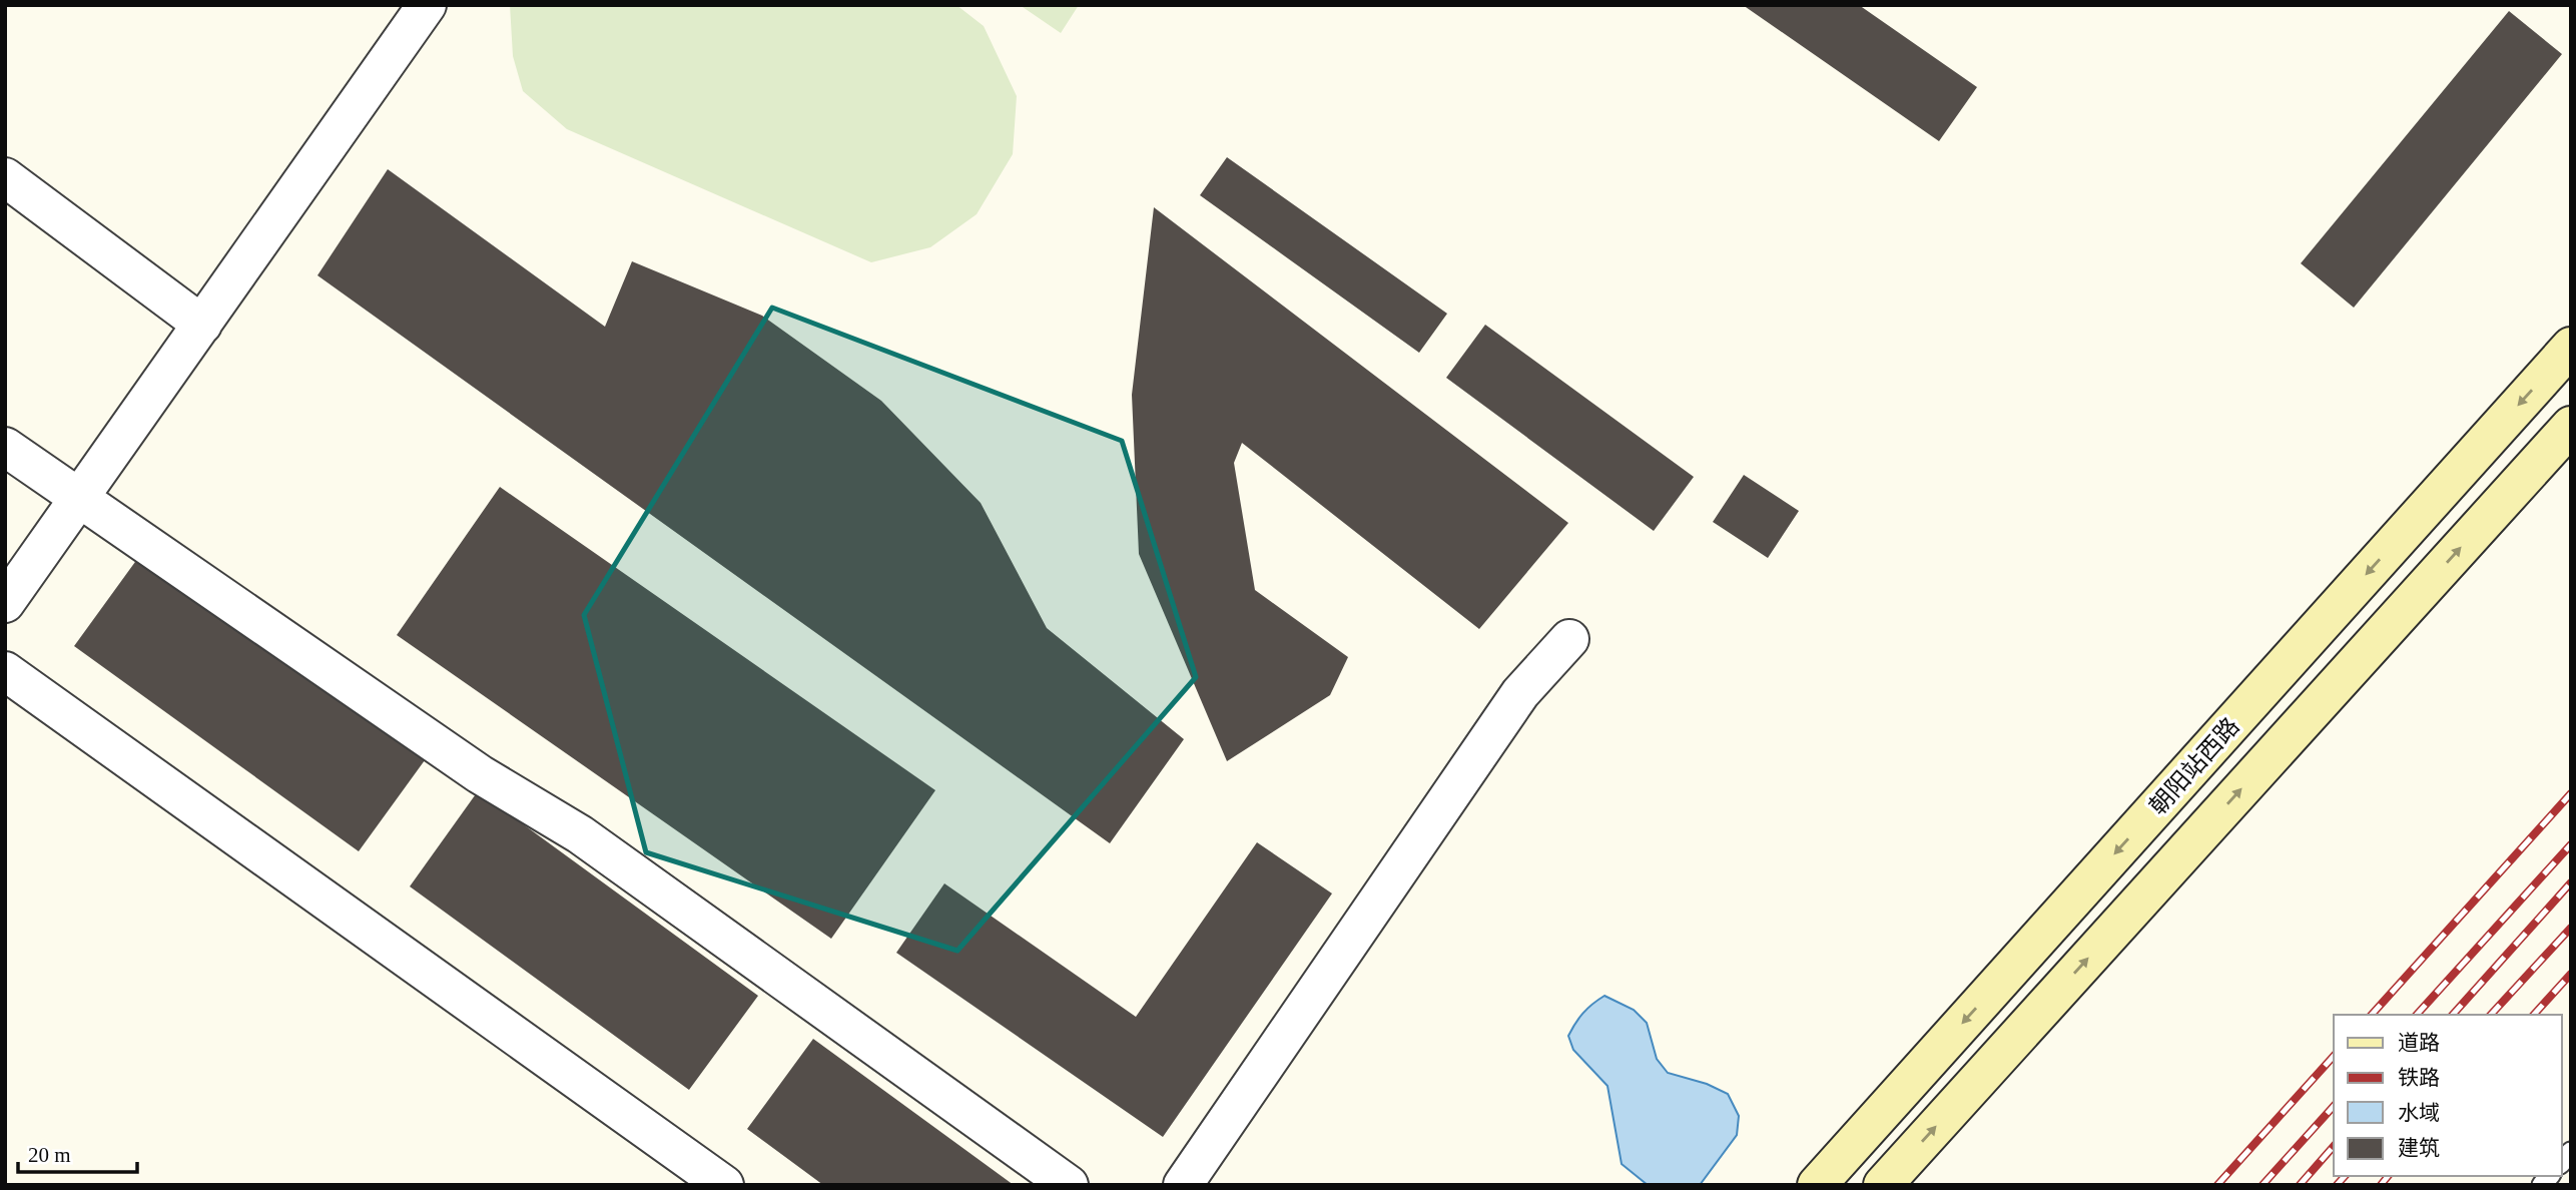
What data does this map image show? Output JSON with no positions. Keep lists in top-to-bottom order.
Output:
{
  "streets": {
    "main road": ["朝阳站西路"]
  },
  "legend": [
    "道路",
    "铁路",
    "水域",
    "建筑"
  ],
  "scale_bar": "20 m"
}
